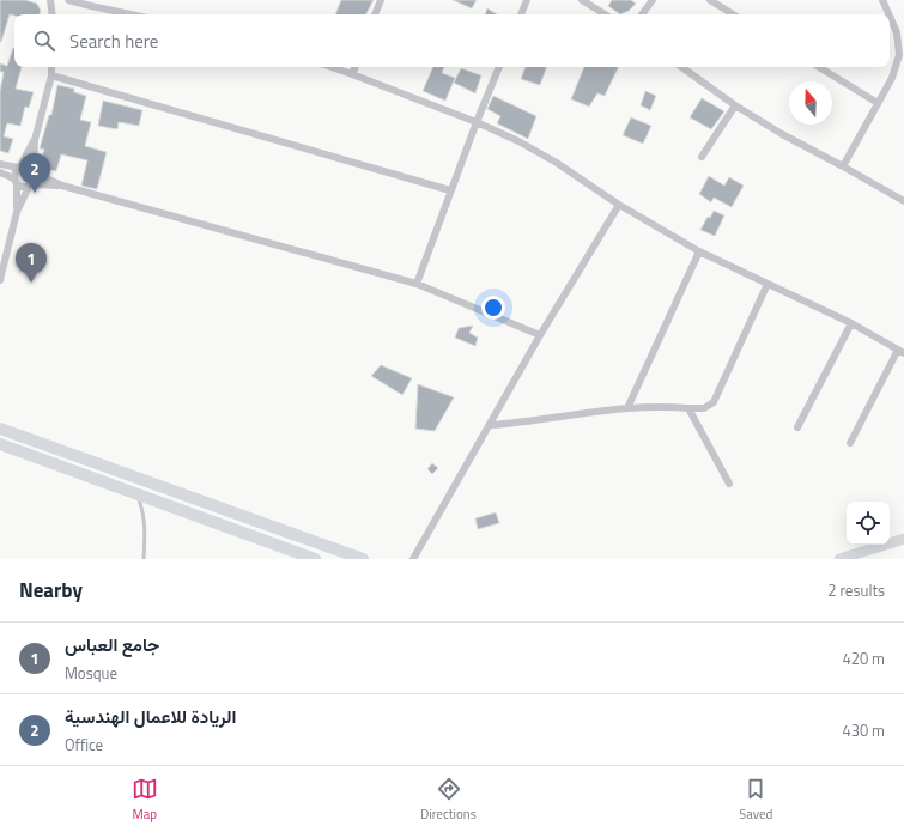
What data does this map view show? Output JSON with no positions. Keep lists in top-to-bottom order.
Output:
{
  "north": "top",
  "page": {
    "search": "Search here",
    "pins": ["2", "1"],
    "heading": ["Nearby", "2 results"],
    "list": [
      {
        "mark": "1",
        "name": "جامع العباس",
        "note": "Mosque",
        "value": "420 m"
      },
      {
        "mark": "2",
        "name": "الريادة للاعمال الهندسية",
        "note": "Office",
        "value": "430 m"
      }
    ],
    "nav": ["Map", "Directions", "Saved"]
  }
}
